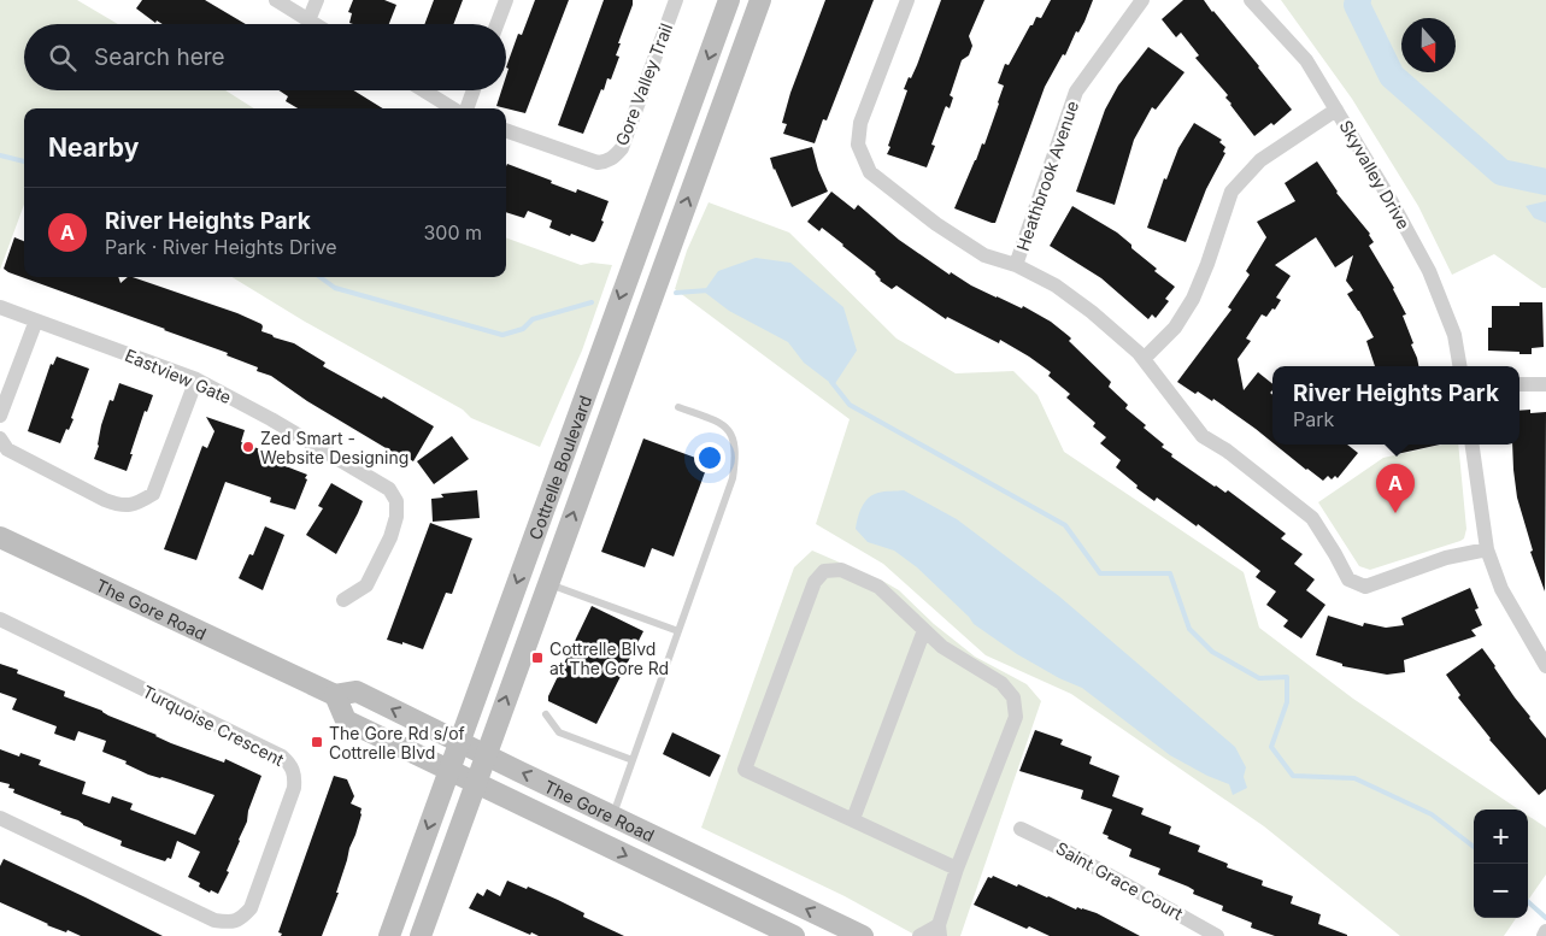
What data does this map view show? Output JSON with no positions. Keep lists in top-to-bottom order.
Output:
{
  "streets": {
    "main road": ["Cottrelle Boulevard", "The Gore Road"],
    "street": [
      "Gore Valley Trail",
      "Skyvalley Drive",
      "Heathbrook Avenue",
      "Eastview Gate",
      "Turquoise Crescent",
      "Saint Grace Court"
    ]
  },
  "crossings": [
    ["Cottrelle Boulevard", "The Gore Road"]
  ],
  "places": {
    "other": ["Zed Smart - Website Designing"],
    "transit": ["Cottrelle Blvd at The Gore Rd", "The Gore Rd s/of Cottrelle Blvd"]
  },
  "north": "bottom",
  "page": {
    "search": "Search here",
    "heading": "Nearby",
    "list": [
      {
        "mark": "A",
        "name": "River Heights Park",
        "note": "Park · River Heights Drive",
        "value": "300 m"
      }
    ],
    "popup": ["River Heights Park", "Park"],
    "pins": "A",
    "map_buttons": ["+", "−"]
  }
}
